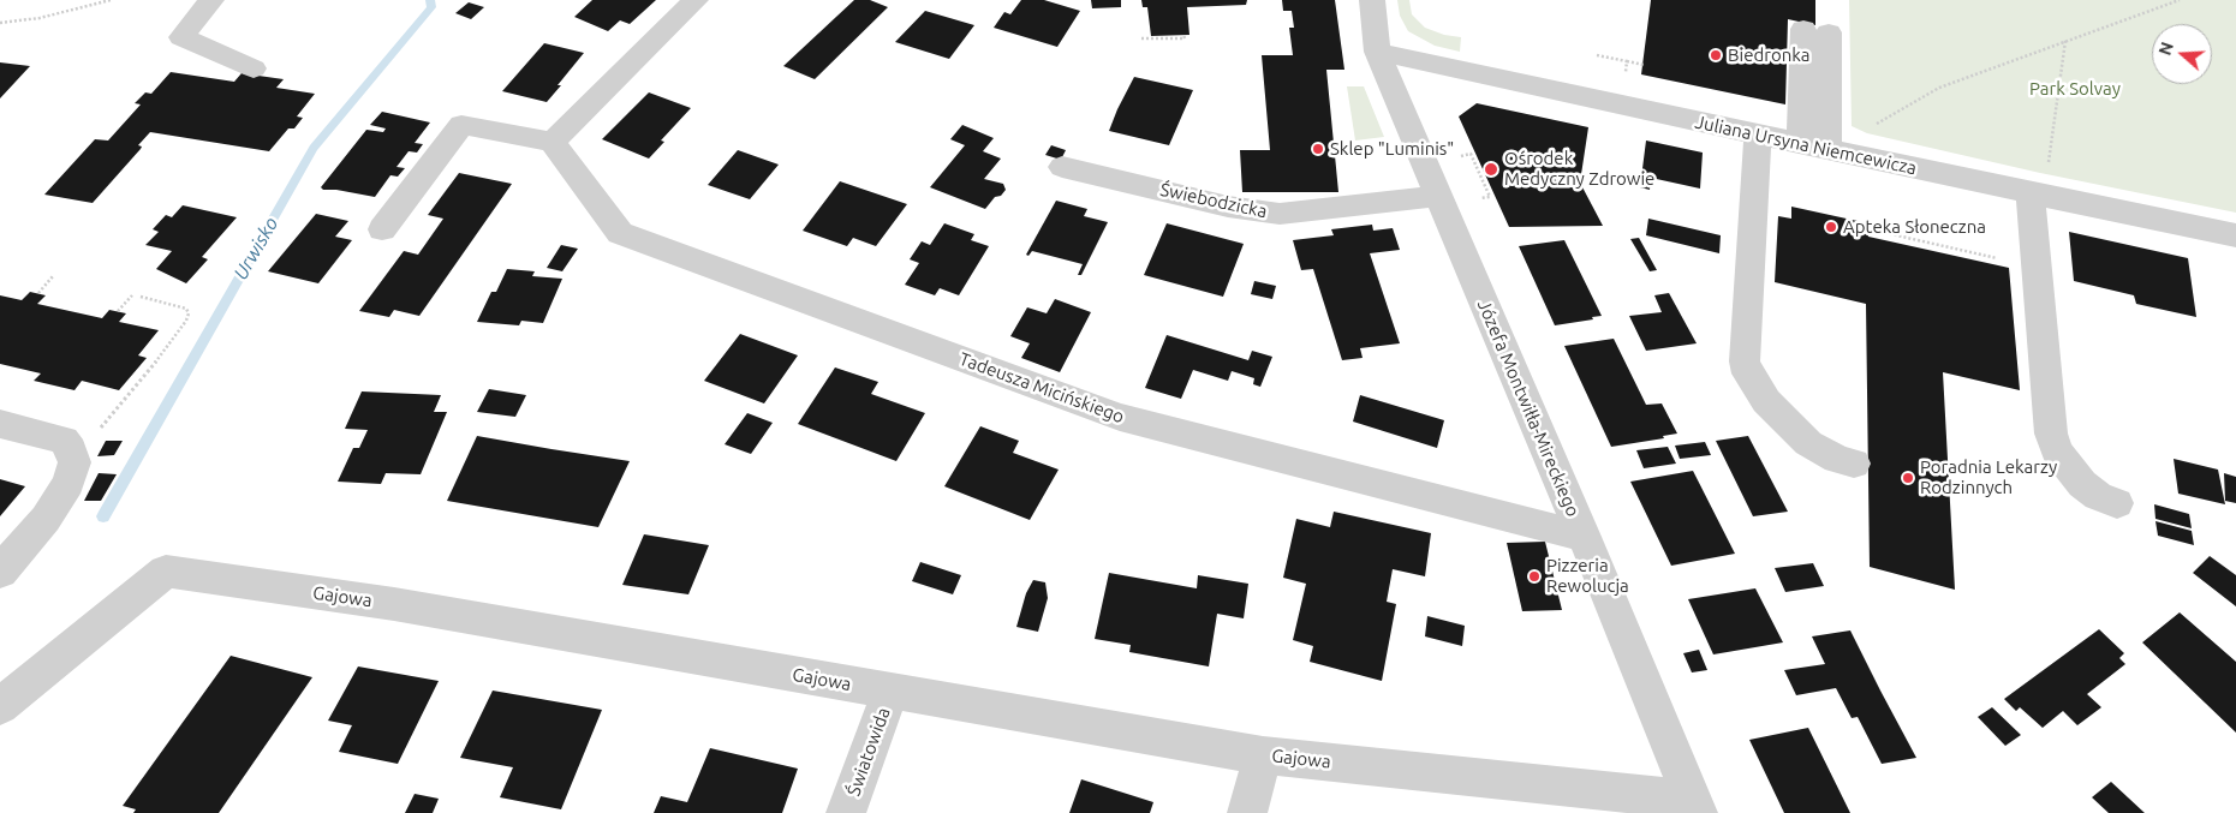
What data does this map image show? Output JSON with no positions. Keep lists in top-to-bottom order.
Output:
{
  "streets": {
    "street": [
      "Juliana Ursyna Niemcewicza",
      "Świebodzicka",
      "Tadeusza Micińskiego",
      "Józefa Montwiłła-Mireckiego",
      "Gajowa",
      "Światowida"
    ]
  },
  "crossings": [
    ["Juliana Ursyna Niemcewicza", "Józefa Montwiłła-Mireckiego"],
    ["Świebodzicka", "Józefa Montwiłła-Mireckiego"],
    ["Tadeusza Micińskiego", "Józefa Montwiłła-Mireckiego"],
    ["Józefa Montwiłła-Mireckiego", "Gajowa"],
    ["Gajowa", "Światowida"]
  ],
  "water": ["Urwisko"],
  "parks": ["Park Solvay"],
  "places": [
    "Biedronka",
    "Sklep \"Luminis\"",
    "Ośrodek Medyczny Zdrowie",
    "Apteka Słoneczna",
    "Poradnia Lekarzy Rodzinnych",
    "Pizzeria Rewolucja"
  ],
  "north": "left"
}
